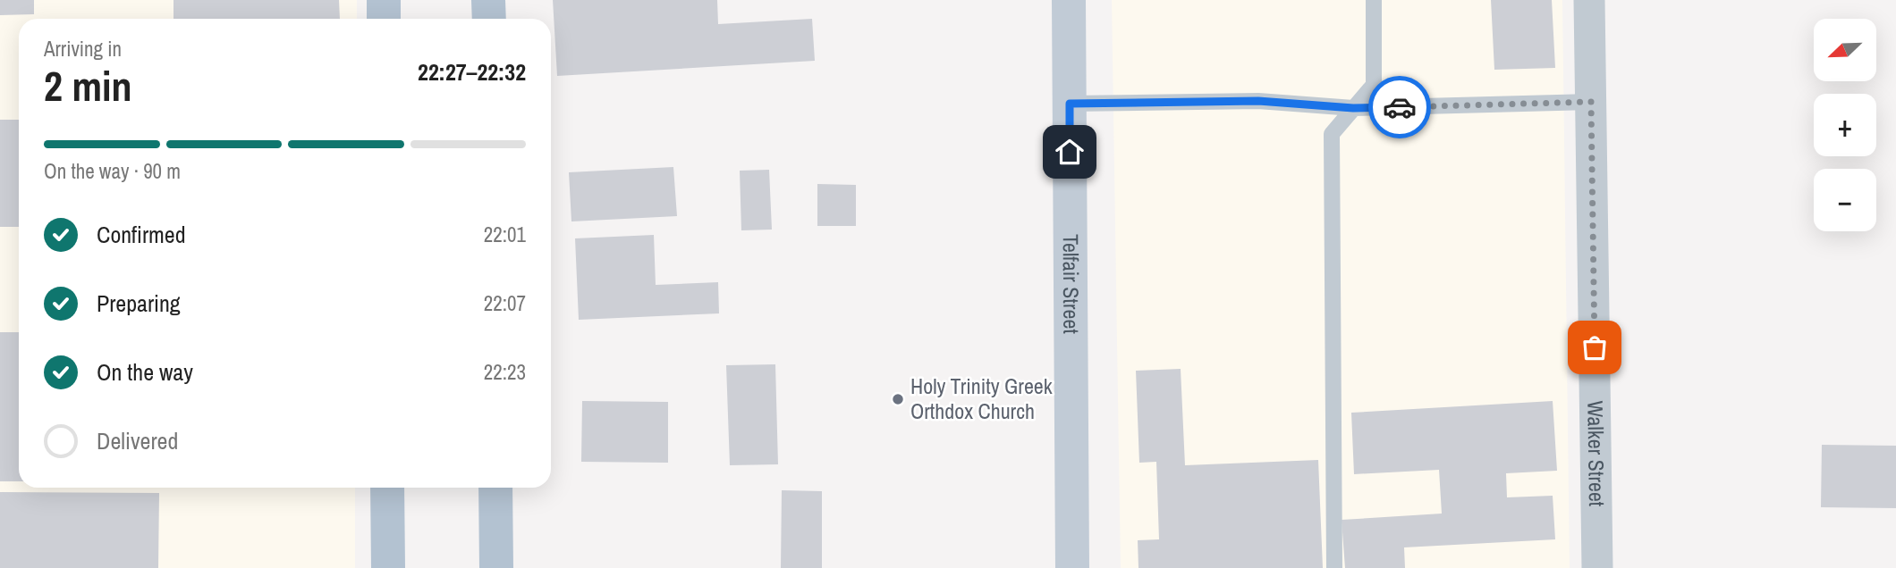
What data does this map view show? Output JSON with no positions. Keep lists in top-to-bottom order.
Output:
{
  "streets": {
    "street": ["Telfair Street", "Walker Street"]
  },
  "places": ["Holy Trinity Greek Orthdox Church"],
  "north": "bottom left",
  "page": {
    "map_buttons": ["+", "−"],
    "heading": ["2 min", "Arriving in", "22:27–22:32"],
    "bar": "On the way · 90 m",
    "list": [
      ["Confirmed", "22:01"],
      ["Preparing", "22:07"],
      ["On the way", "22:23"],
      "Delivered"
    ]
  }
}
